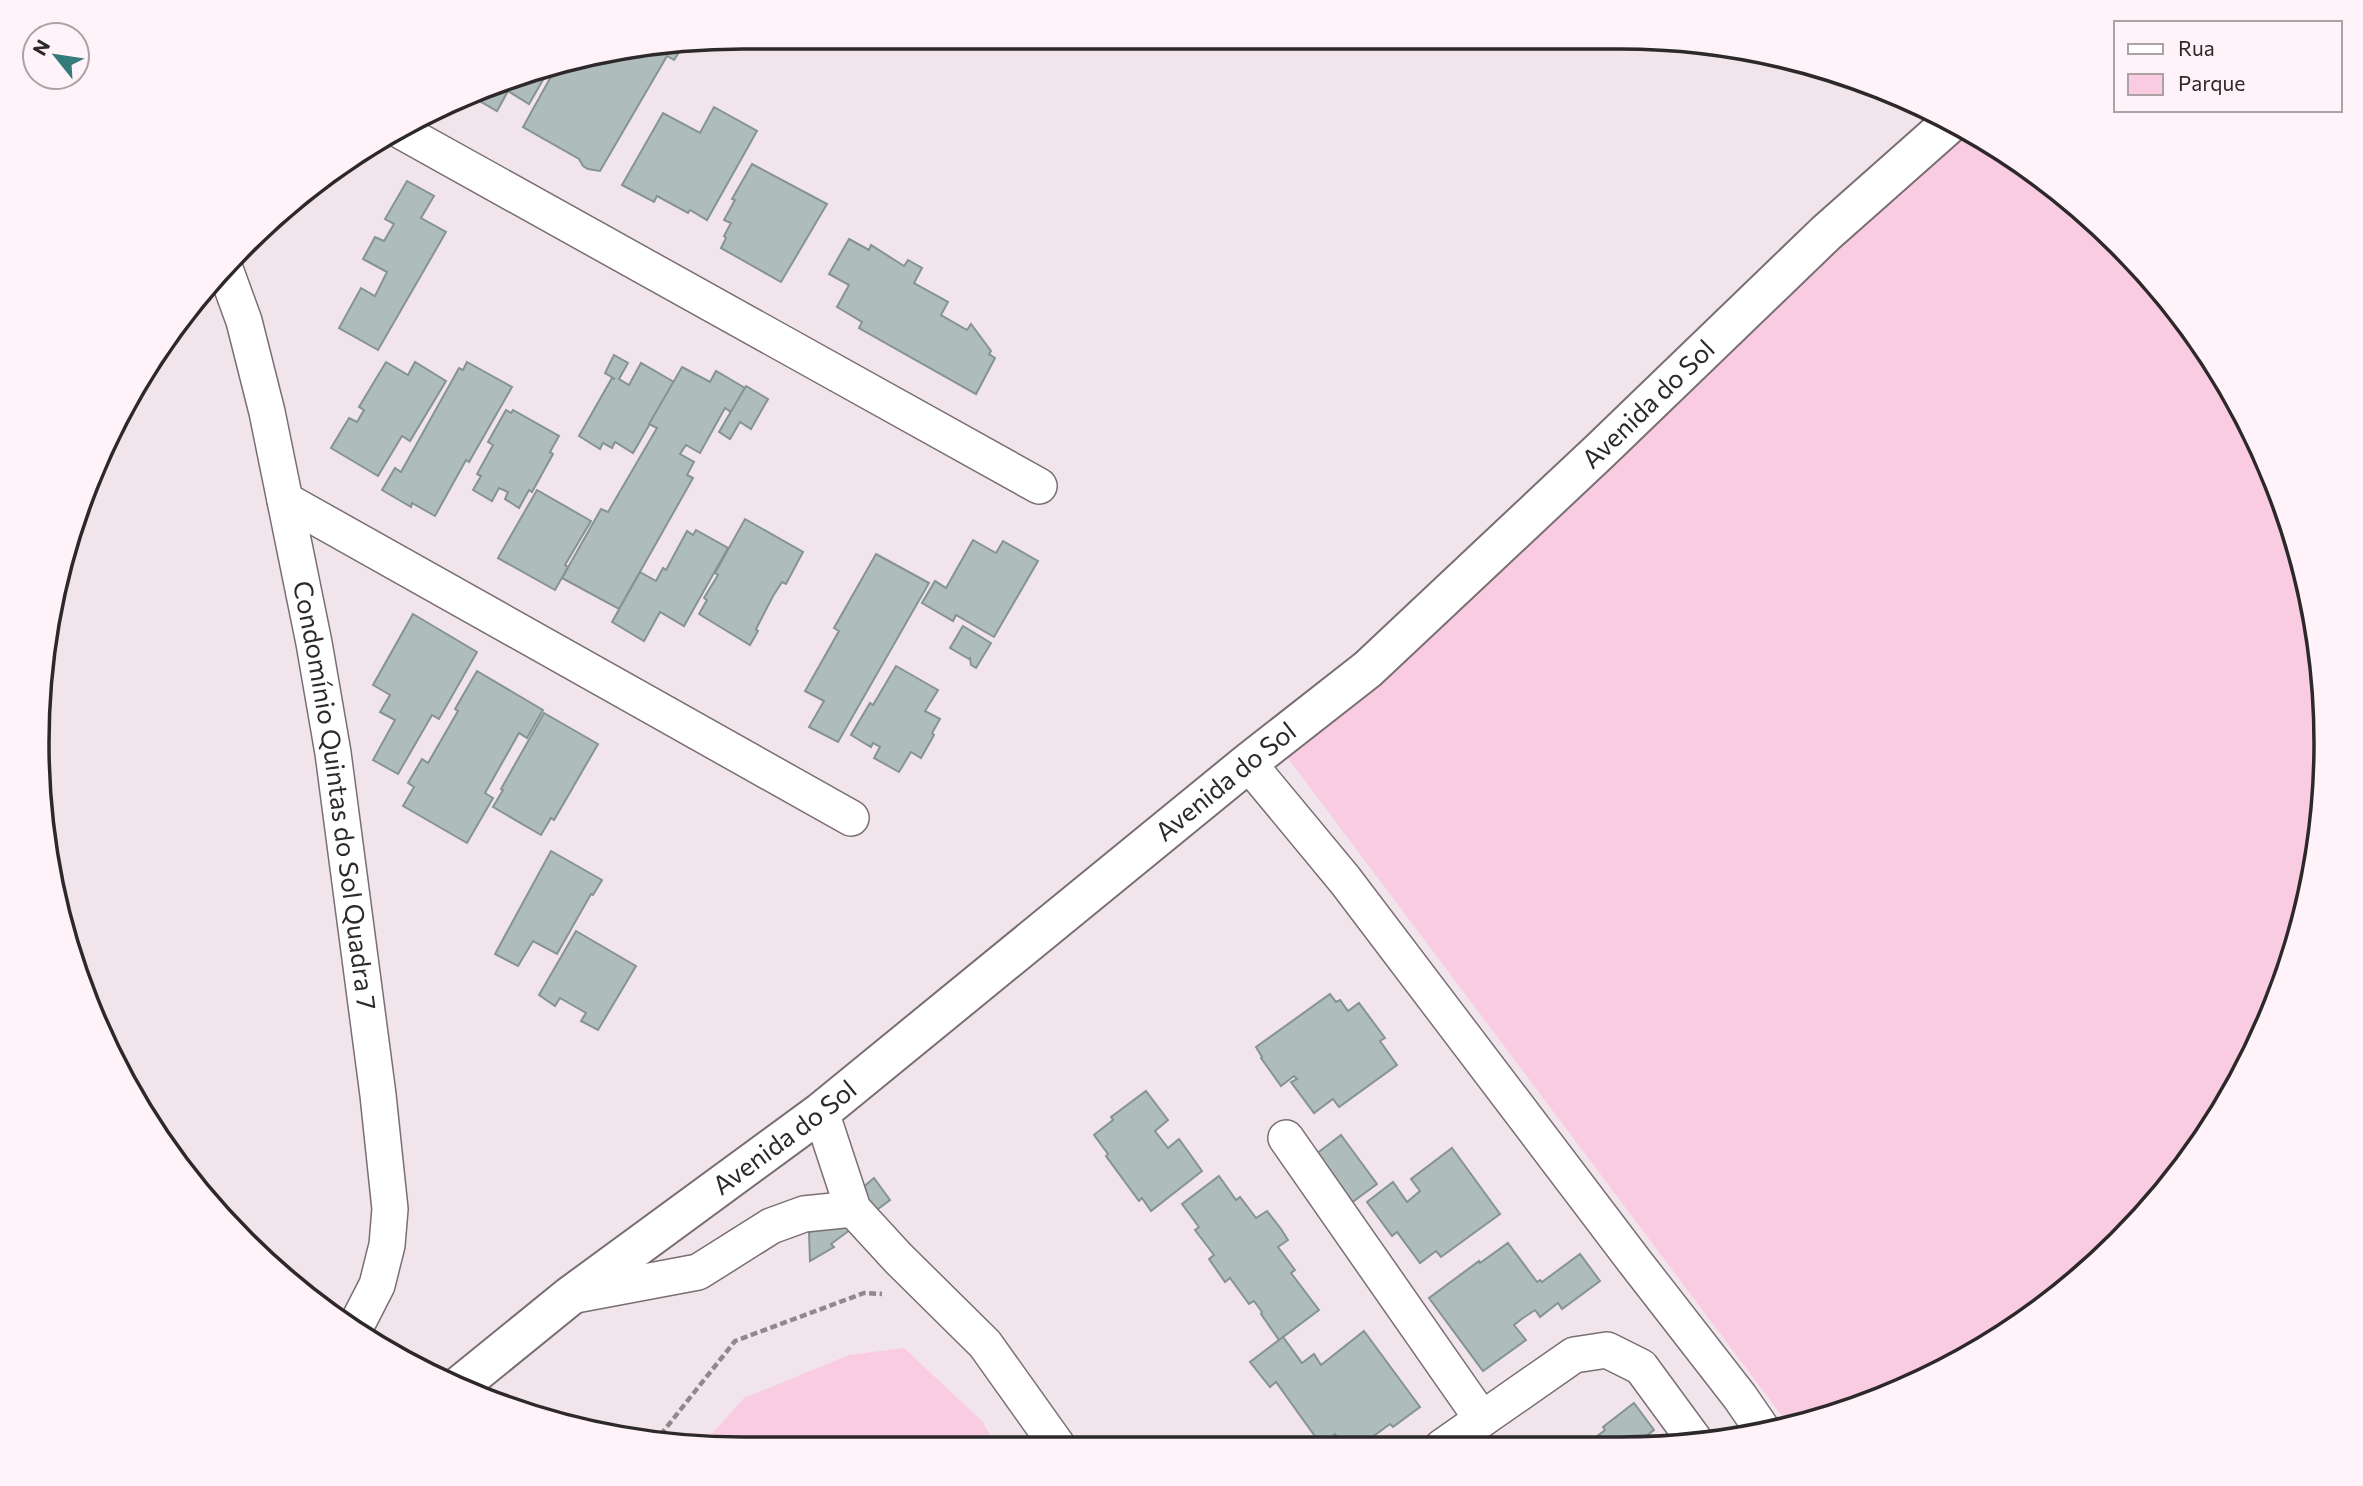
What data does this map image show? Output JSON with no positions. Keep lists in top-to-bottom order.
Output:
{
  "streets": {
    "street": ["Avenida do Sol", "Condomínio Quintas do Sol Quadra 7"]
  },
  "legend": ["Rua", "Parque"],
  "north": "top left"
}
